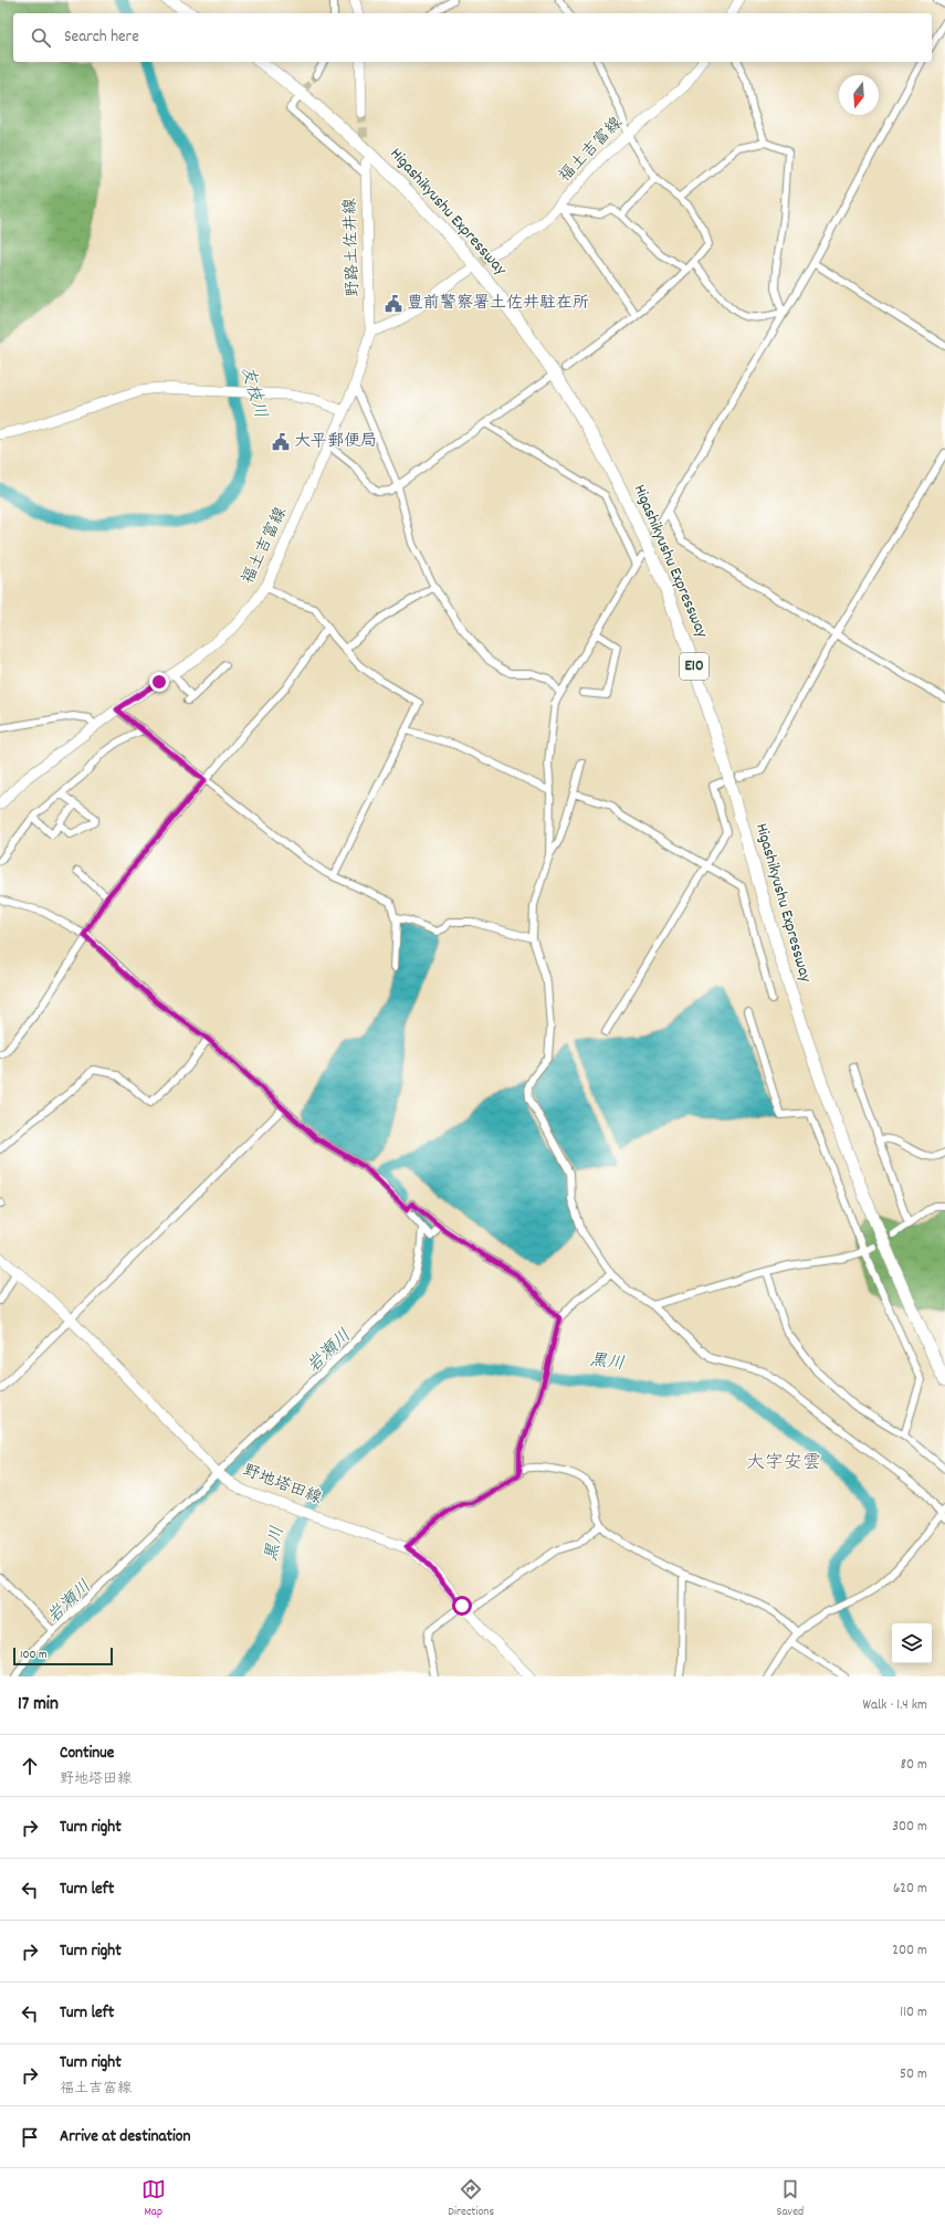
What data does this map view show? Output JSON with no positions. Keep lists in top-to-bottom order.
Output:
{
  "streets": {
    "highway": ["Higashikyushu Expressway", "E10"],
    "main road": ["福土吉富線", "野路土佐井線", "野地塔田線"]
  },
  "crossings": [
    ["福土吉富線", "野路土佐井線"]
  ],
  "districts": ["大字安雲"],
  "water": ["友枝川", "岩瀬川", "黒川"],
  "places": {
    "public building": ["豊前警察署土佐井駐在所", "大平郵便局"]
  },
  "scale_bar": "100 m",
  "north": "bottom",
  "page": {
    "search": "Search here",
    "scale": "100 m",
    "heading": ["17 min", "Walk · 1.4 km"],
    "list": [
      ["Continue", "野地塔田線", "80 m"],
      ["Turn right", "300 m"],
      ["Turn left", "620 m"],
      ["Turn right", "200 m"],
      ["Turn left", "110 m"],
      ["Turn right", "福土吉富線", "50 m"],
      "Arrive at destination"
    ],
    "nav": ["Map", "Directions", "Saved"]
  }
}
